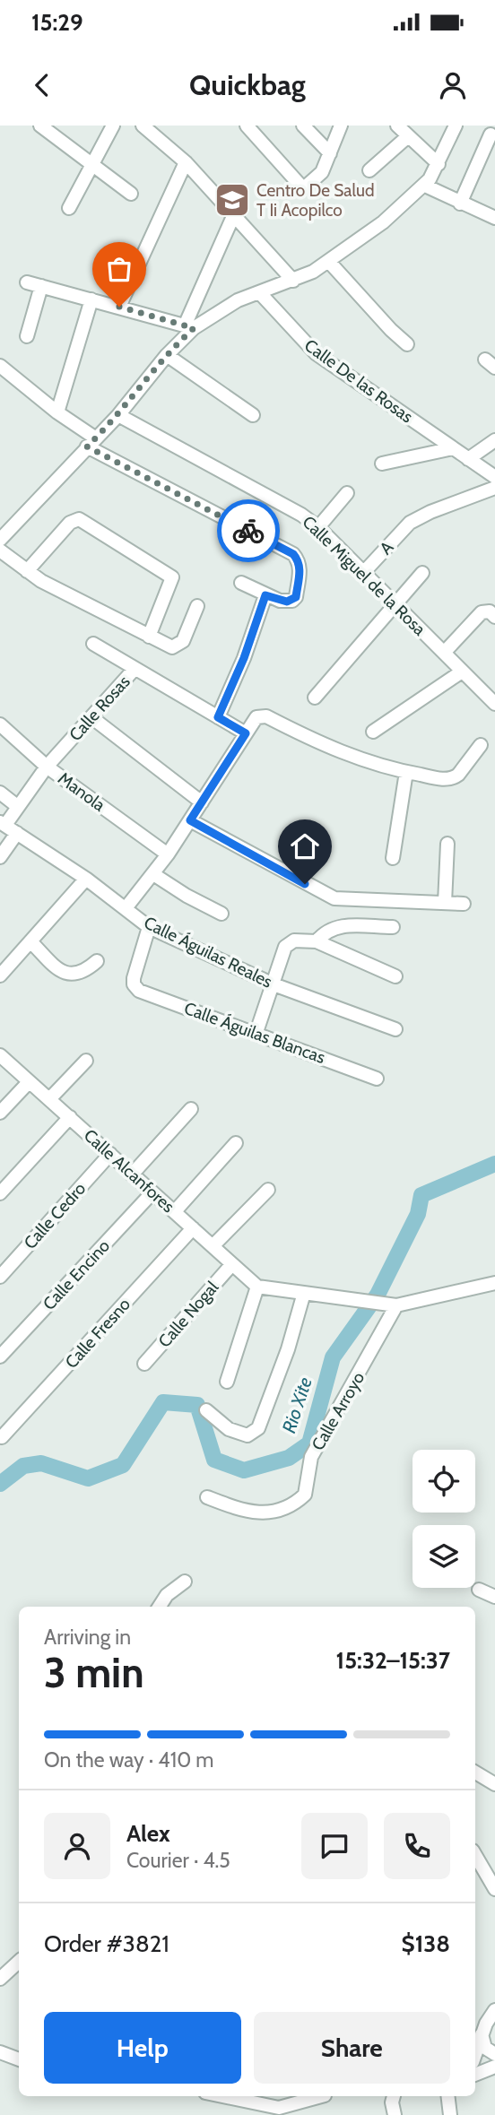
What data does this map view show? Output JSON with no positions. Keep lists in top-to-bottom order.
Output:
{
  "streets": {
    "street": [
      "Calle De las Rosas",
      "A",
      "Calle Miguel de la Rosa",
      "Calle Rosas",
      "Manola",
      "Calle Águilas Reales",
      "Calle Águilas Blancas",
      "Calle Alcanfores",
      "Calle Cedro",
      "Calle Encino",
      "Calle Nogal",
      "Calle Fresno",
      "Calle Arroyo"
    ]
  },
  "crossings": [
    ["A", "Calle Miguel de la Rosa"],
    ["Calle Rosas", "Manola"],
    ["Calle Rosas", "Calle Águilas Reales"],
    ["Calle Águilas Reales", "Calle Águilas Blancas"],
    ["Calle Alcanfores", "Calle Cedro"],
    ["Calle Alcanfores", "Calle Encino"],
    ["Calle Alcanfores", "Calle Nogal"],
    ["Calle Alcanfores", "Calle Fresno"]
  ],
  "water": ["Rio Xite"],
  "places": {
    "school or university": ["Centro De Salud T Ii Acopilco"]
  },
  "page": {
    "status": "15:29",
    "header": "Quickbag",
    "heading": ["3 min", "Arriving in", "15:32–15:37"],
    "panel": [
      "Alex",
      "Courier · 4.5",
      "Order #3821",
      "$138"
    ],
    "bar": "On the way · 410 m",
    "buttons": ["Help", "Share"]
  }
}
